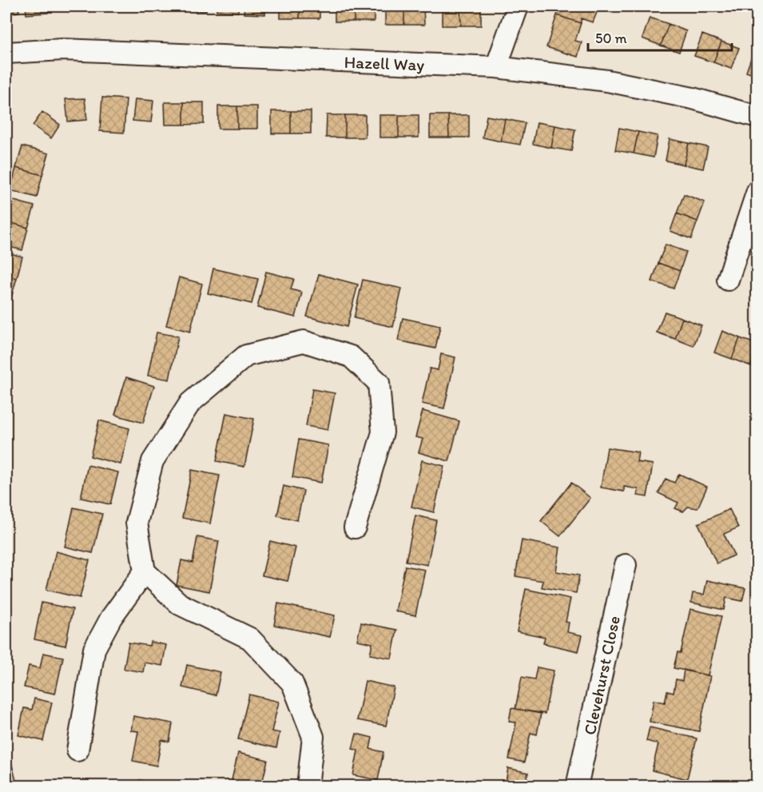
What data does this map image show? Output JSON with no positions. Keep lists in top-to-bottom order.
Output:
{
  "streets": {
    "street": ["Hazell Way", "Clevehurst Close"]
  },
  "scale_bar": "50 m"
}
